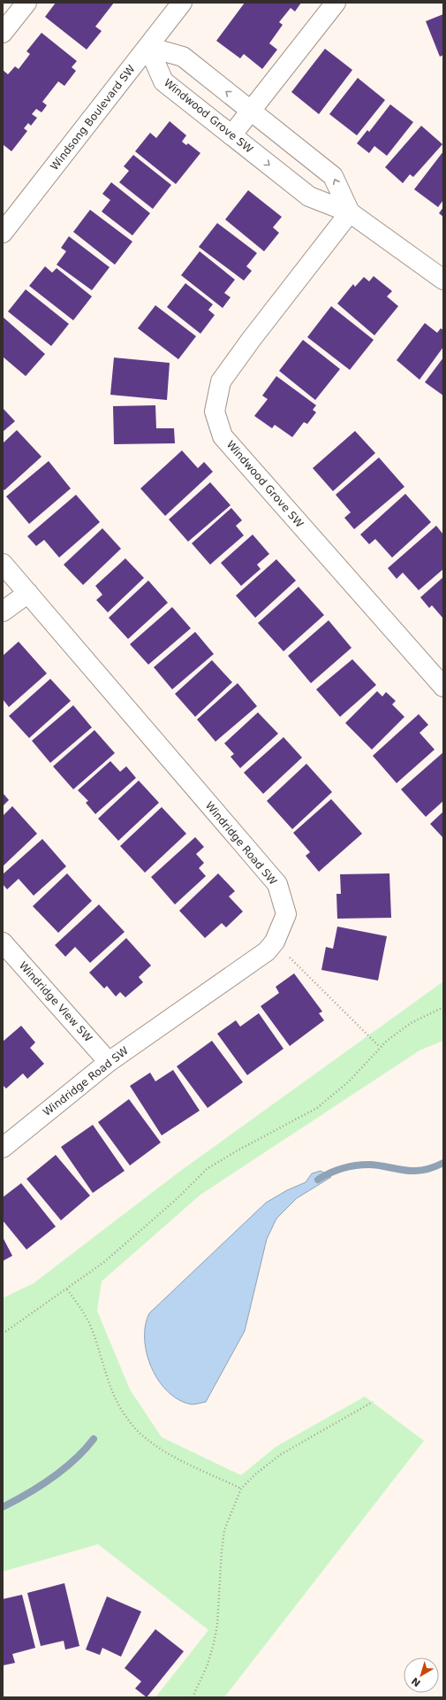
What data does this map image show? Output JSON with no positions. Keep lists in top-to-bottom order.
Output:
{
  "streets": {
    "street": [
      "Windwood Grove SW",
      "Windsong Boulevard SW",
      "Windridge Road SW",
      "Windridge View SW"
    ]
  },
  "crossings": [
    ["Windwood Grove SW", "Windsong Boulevard SW"],
    ["Windridge Road SW", "Windridge View SW"]
  ],
  "north": "bottom left"
}
